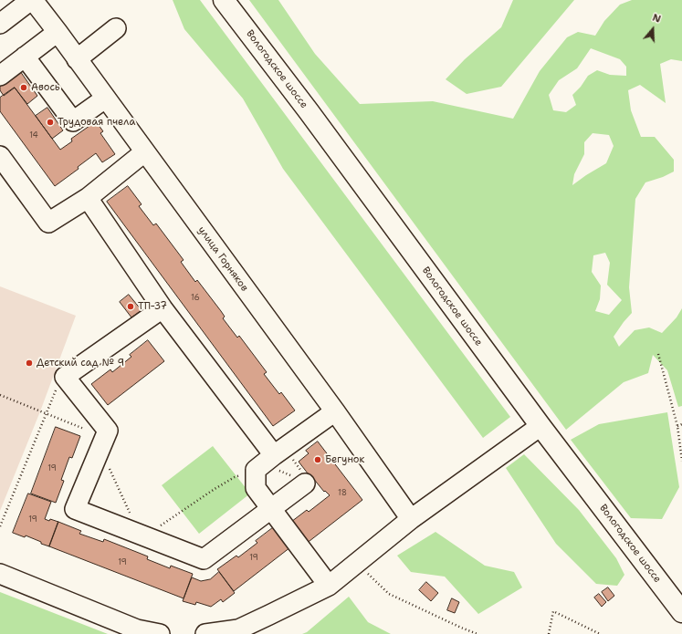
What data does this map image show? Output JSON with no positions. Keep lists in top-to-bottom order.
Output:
{
  "streets": {
    "main road": ["Вологодское шоссе"],
    "street": ["улица Горняков"]
  },
  "places": [
    "Авось",
    "Трудовая пчела",
    "ТП-37",
    "Детский сад № 9",
    "Бегунок"
  ],
  "house_numbers": [
    "14",
    "16",
    "19",
    "18",
    "19",
    "19",
    "19"
  ],
  "north": "top"
}
